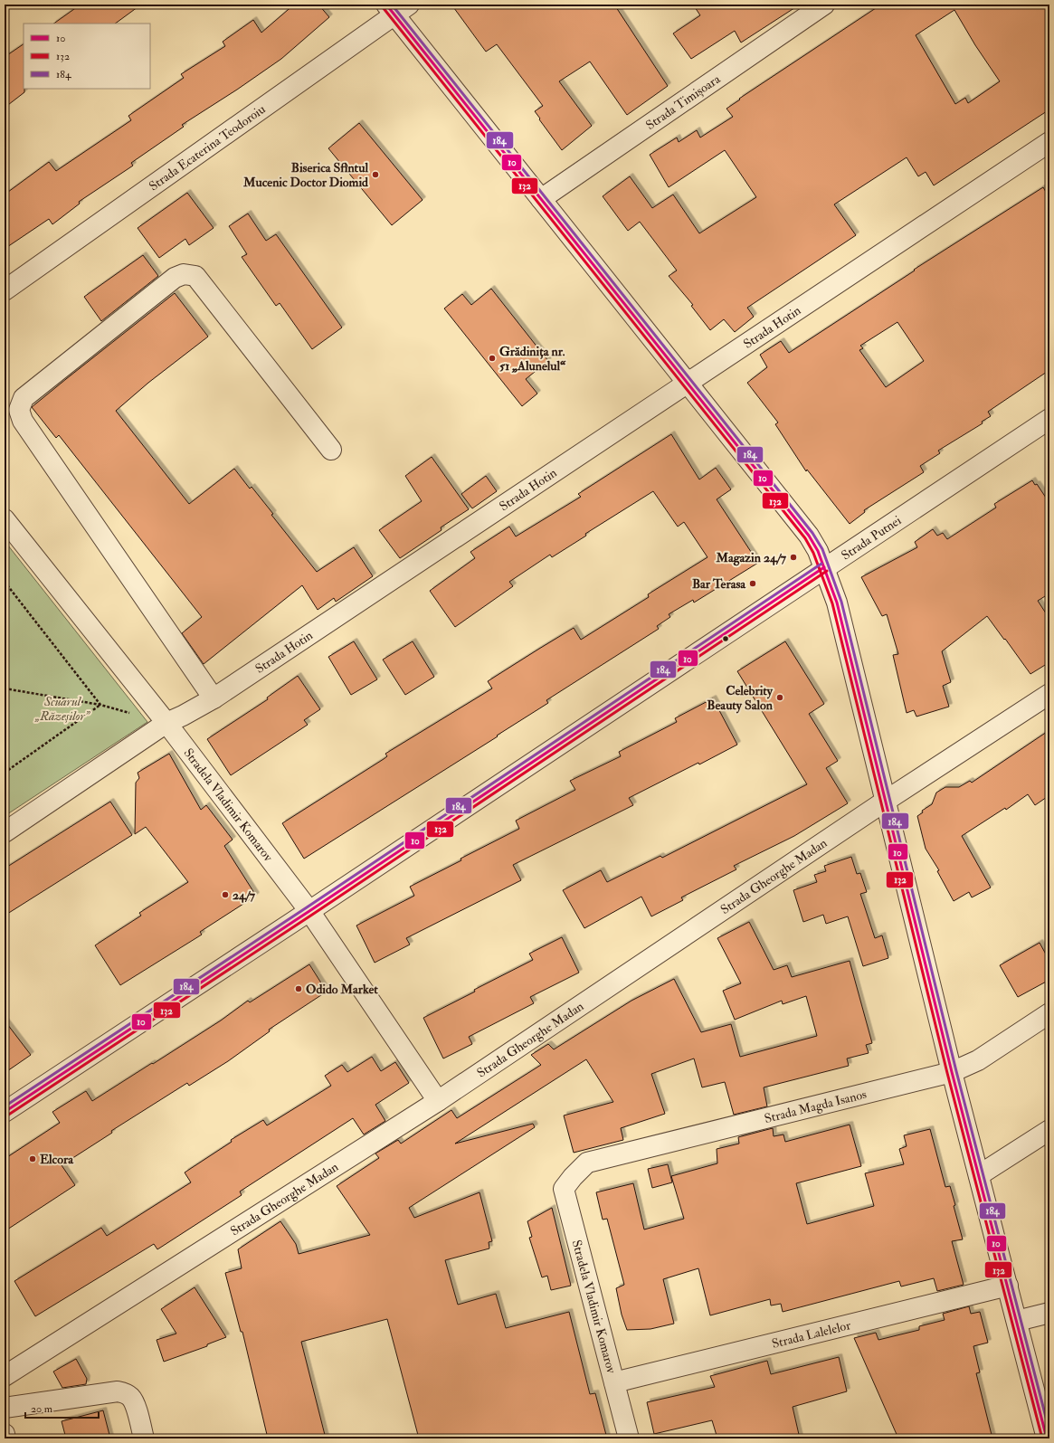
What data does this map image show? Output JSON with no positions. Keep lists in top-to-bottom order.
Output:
{
  "streets": {
    "street": [
      "Strada Timișoara",
      "Strada Ecaterina Teodoroiu",
      "Strada Hotin",
      "Strada Putnei",
      "Stradela Vladimir Komarov",
      "Strada Gheorghe Madan",
      "Strada Magda Isanos",
      "Strada Lalelelor"
    ]
  },
  "crossings": [
    ["Strada Hotin", "Stradela Vladimir Komarov"],
    ["Strada Putnei", "Stradela Vladimir Komarov"],
    ["Stradela Vladimir Komarov", "Strada Gheorghe Madan"],
    ["Stradela Vladimir Komarov", "Strada Magda Isanos"],
    ["Stradela Vladimir Komarov", "Strada Lalelelor"]
  ],
  "parks": ["Scuarul „Răzeșilor”"],
  "places": [
    "Biserica Sfîntul Mucenic Doctor Diomid",
    "Grădinița nr. 51 „Alunelul“",
    "Magazin 24/7",
    "Bar Terasa",
    "Celebrity Beauty Salon",
    "24/7",
    "Odido Market",
    "Elcora"
  ],
  "lines": ["transit line 10", "transit line 184", "transit line 132"],
  "legend": ["10", "132", "184"],
  "scale_bar": "20 m"
}
